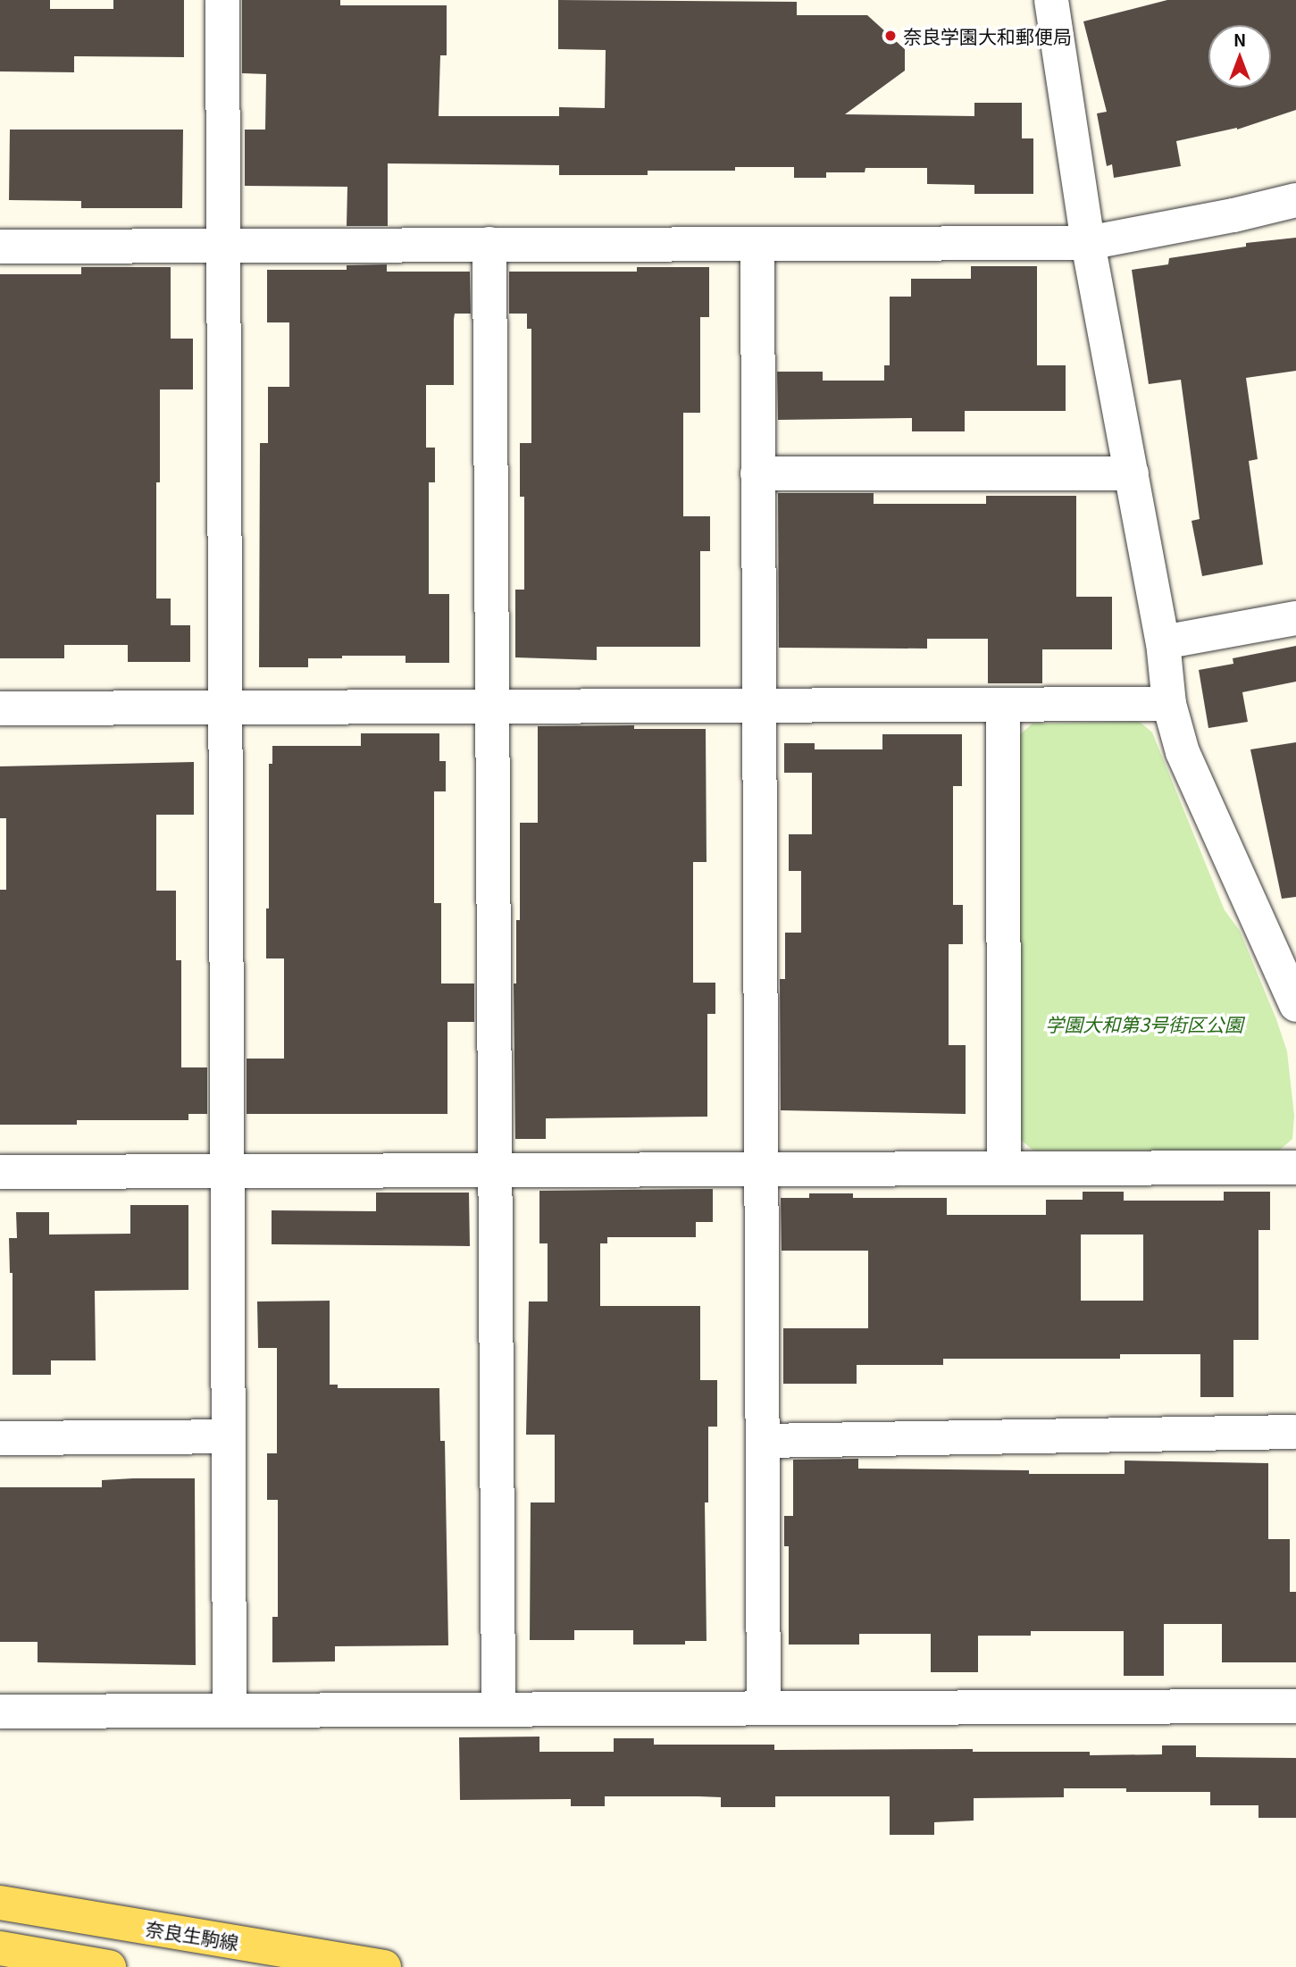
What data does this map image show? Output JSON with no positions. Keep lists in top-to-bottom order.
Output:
{
  "streets": {
    "main road": ["奈良生駒線"]
  },
  "parks": ["学園大和第3号街区公園"],
  "places": ["奈良学園大和郵便局"],
  "north": "top"
}
